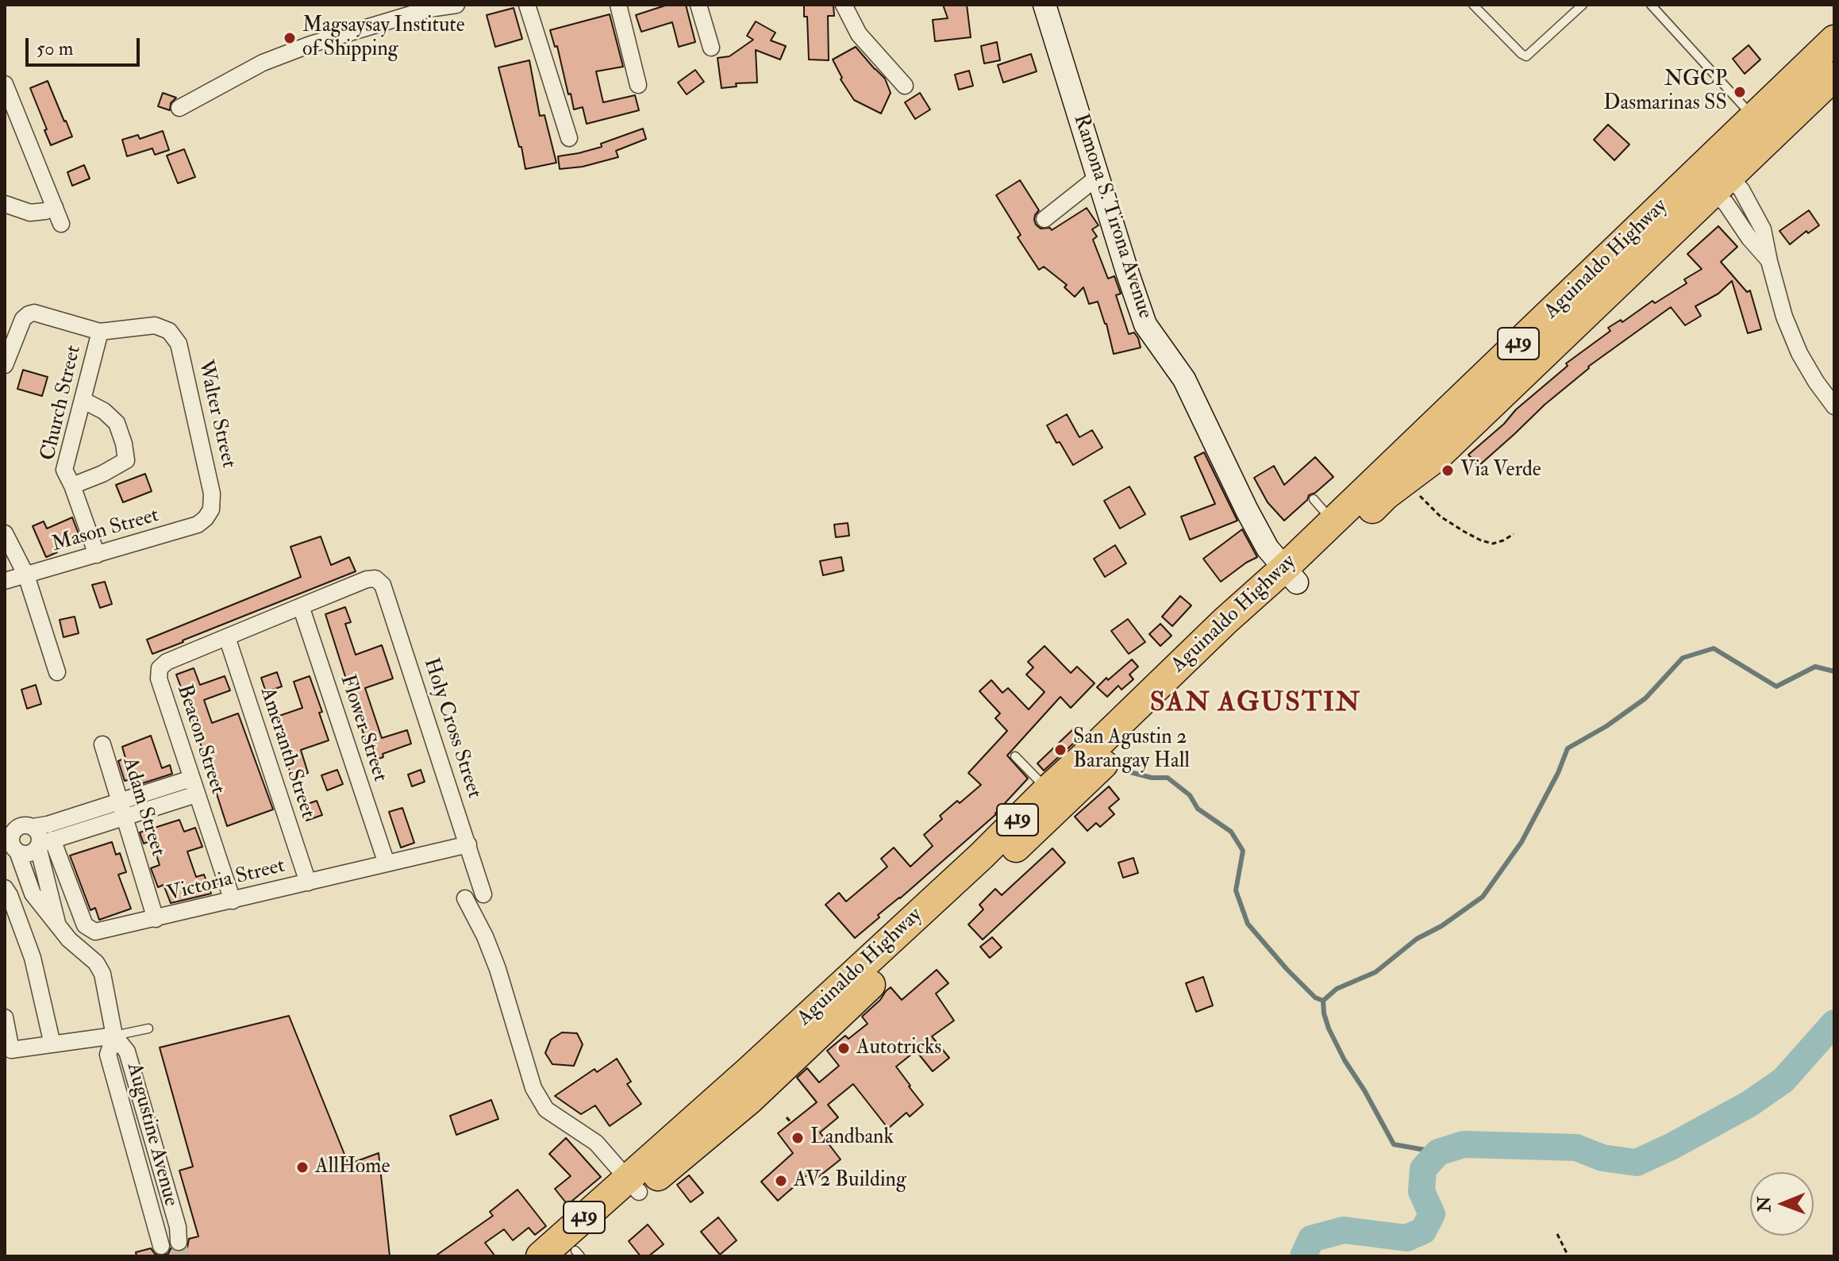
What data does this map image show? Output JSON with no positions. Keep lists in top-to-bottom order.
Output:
{
  "streets": {
    "highway": ["Aguinaldo Highway", "419"],
    "street": [
      "Ramona S. Tirona Avenue",
      "Church Street",
      "Walter Street",
      "Mason Street",
      "Flower Street",
      "Holy Cross Street",
      "Beacon Street",
      "Ameranth Street",
      "Adam Street",
      "Victoria Street",
      "Augustine Avenue"
    ]
  },
  "crossings": [
    ["Ramona S. Tirona Avenue", "Aguinaldo Highway"],
    ["Church Street", "Walter Street"],
    ["Church Street", "Mason Street"],
    ["Walter Street", "Mason Street"],
    ["Flower Street", "Beacon Street"],
    ["Flower Street", "Victoria Street"],
    ["Holy Cross Street", "Beacon Street"],
    ["Holy Cross Street", "Victoria Street"],
    ["Beacon Street", "Ameranth Street"],
    ["Beacon Street", "Victoria Street"],
    ["Ameranth Street", "Victoria Street"],
    ["Adam Street", "Victoria Street"],
    ["Victoria Street", "Augustine Avenue"]
  ],
  "districts": ["SAN AGUSTIN"],
  "places": [
    "Magsaysay Institute of Shipping",
    "NGCP Dasmarinas SS",
    "Via Verde",
    "San Agustin 2 Barangay Hall",
    "Autotricks",
    "Landbank",
    "AllHome",
    "AV2 Building"
  ],
  "scale_bar": "50 m",
  "north": "left"
}
